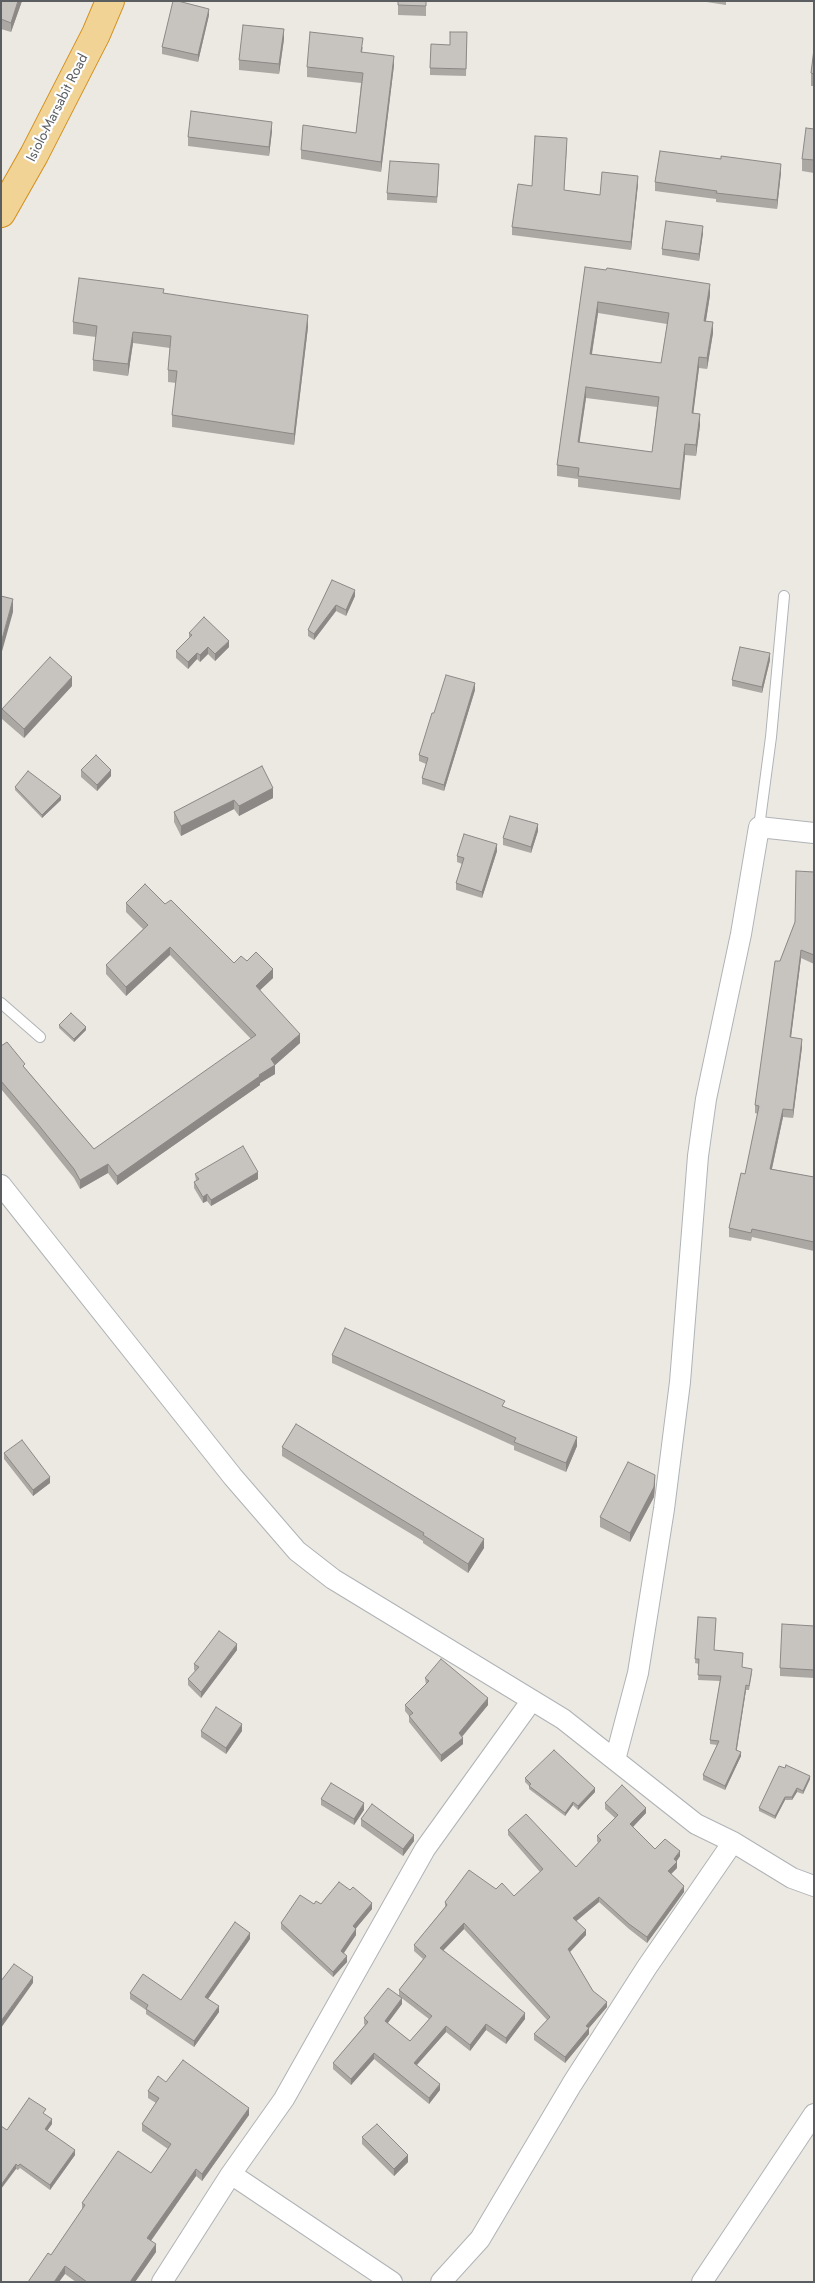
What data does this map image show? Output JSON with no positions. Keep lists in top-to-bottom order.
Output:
{
  "streets": {
    "highway": ["Isiolo-Marsabit Road"]
  }
}
